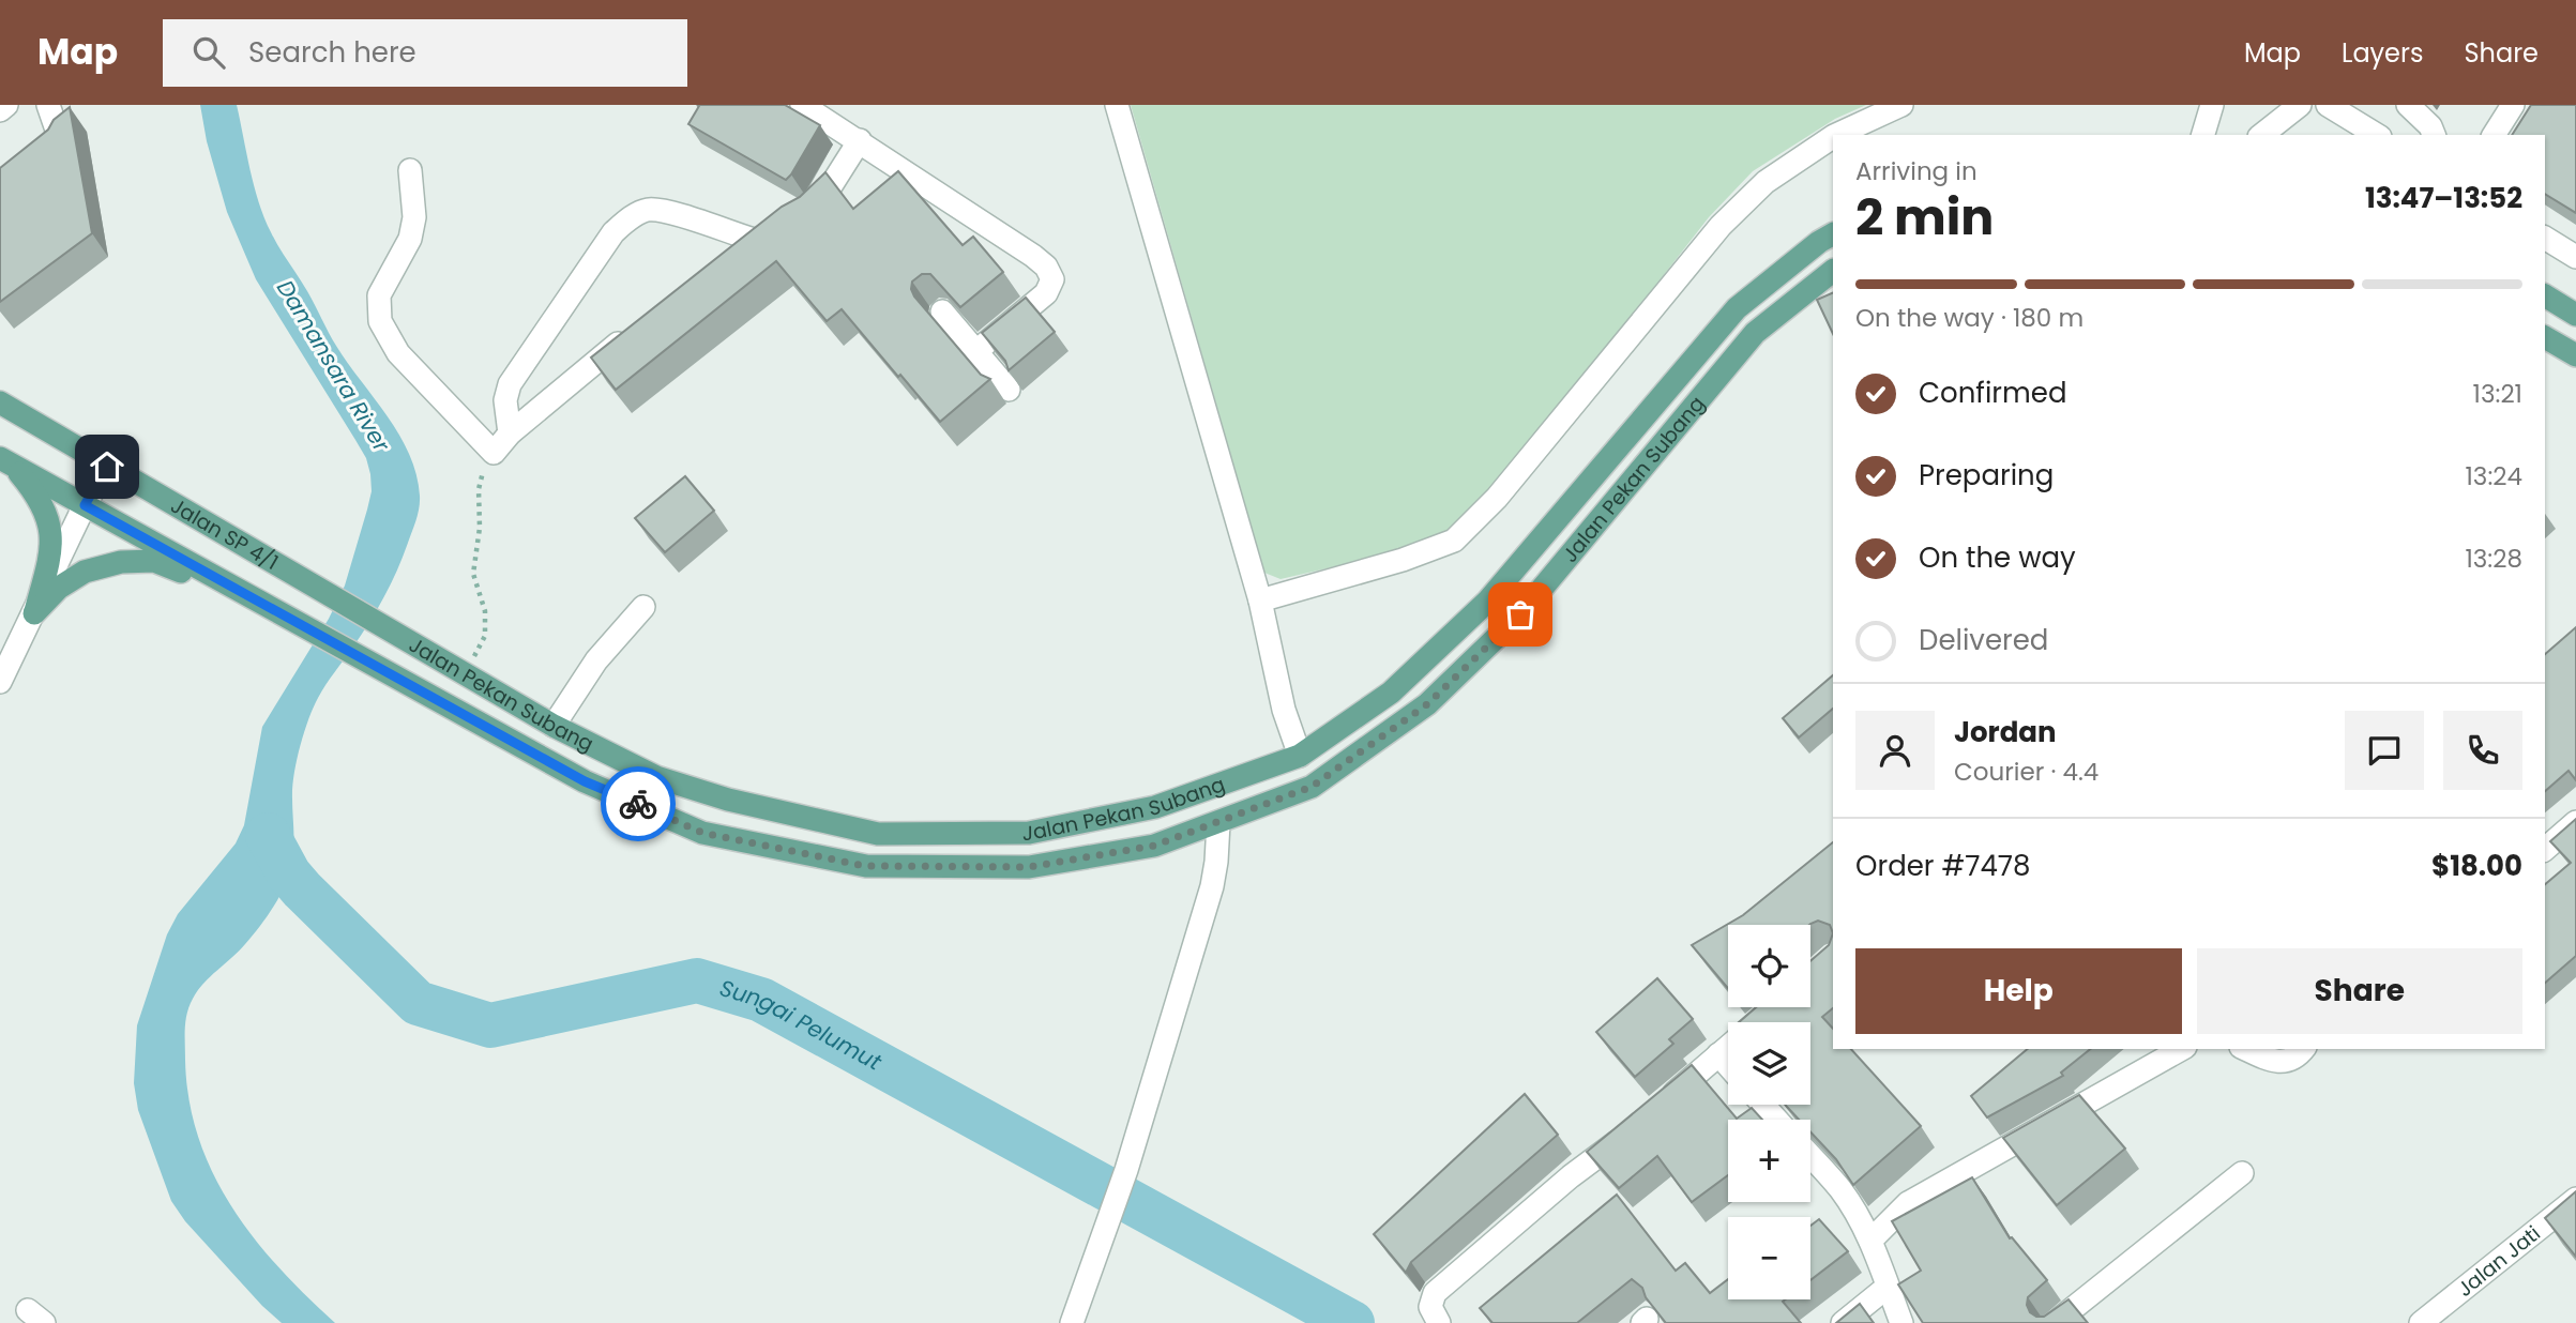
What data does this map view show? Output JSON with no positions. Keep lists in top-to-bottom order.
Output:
{
  "streets": {
    "main road": ["Jalan Pekan Subang", "Jalan SP 4/1"],
    "street": ["Jalan Jati"]
  },
  "crossings": [
    ["Jalan Pekan Subang", "Jalan SP 4/1"]
  ],
  "water": ["Damansara River", "Sungai Pelumut"],
  "page": {
    "header": "Map",
    "search": "Search here",
    "nav": ["Map", "Layers", "Share"],
    "heading": ["2 min", "Arriving in", "13:47–13:52"],
    "panel": [
      "Jordan",
      "Courier · 4.4",
      "Order #7478",
      "$18.00"
    ],
    "bar": "On the way · 180 m",
    "list": [
      ["Confirmed", "13:21"],
      ["Preparing", "13:24"],
      ["On the way", "13:28"],
      "Delivered"
    ],
    "map_buttons": ["+", "−"],
    "buttons": ["Help", "Share"]
  }
}
